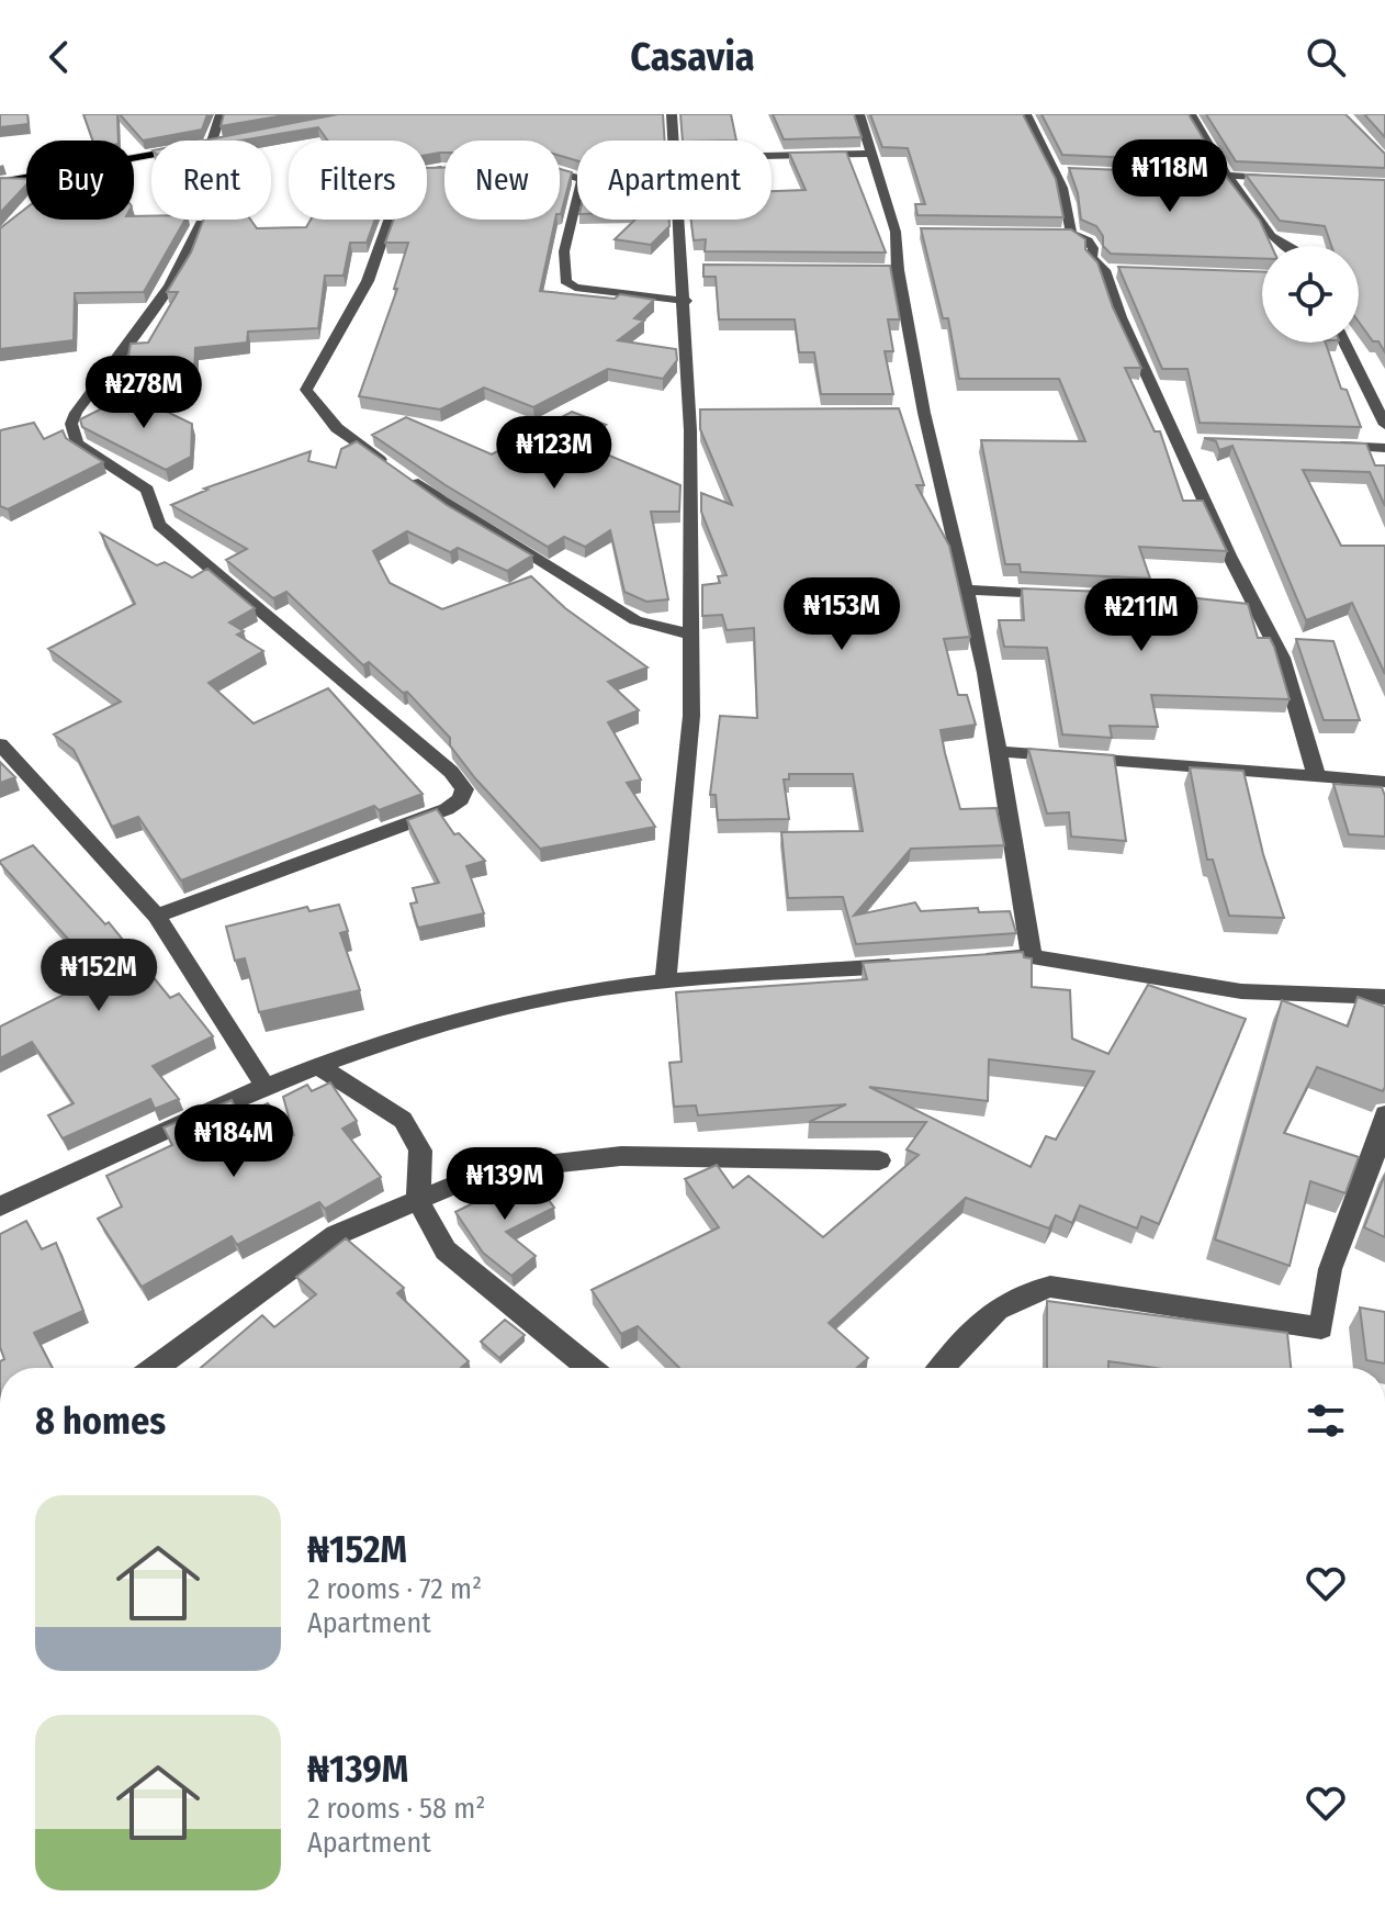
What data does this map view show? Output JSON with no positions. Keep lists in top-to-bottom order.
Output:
{
  "page": {
    "header": "Casavia",
    "price": [
      "₦118M",
      "₦278M",
      "₦123M",
      "₦153M",
      "₦211M",
      "₦152M",
      "₦184M",
      "₦139M"
    ],
    "chip": [
      "Buy",
      "Rent",
      "Filters",
      "New",
      "Apartment"
    ],
    "heading": "8 homes",
    "list": [
      {
        "name": "₦152M",
        "note": "2 rooms · 72 m² · Apartment"
      },
      {
        "name": "₦139M",
        "note": "2 rooms · 58 m² · Apartment"
      }
    ]
  }
}
